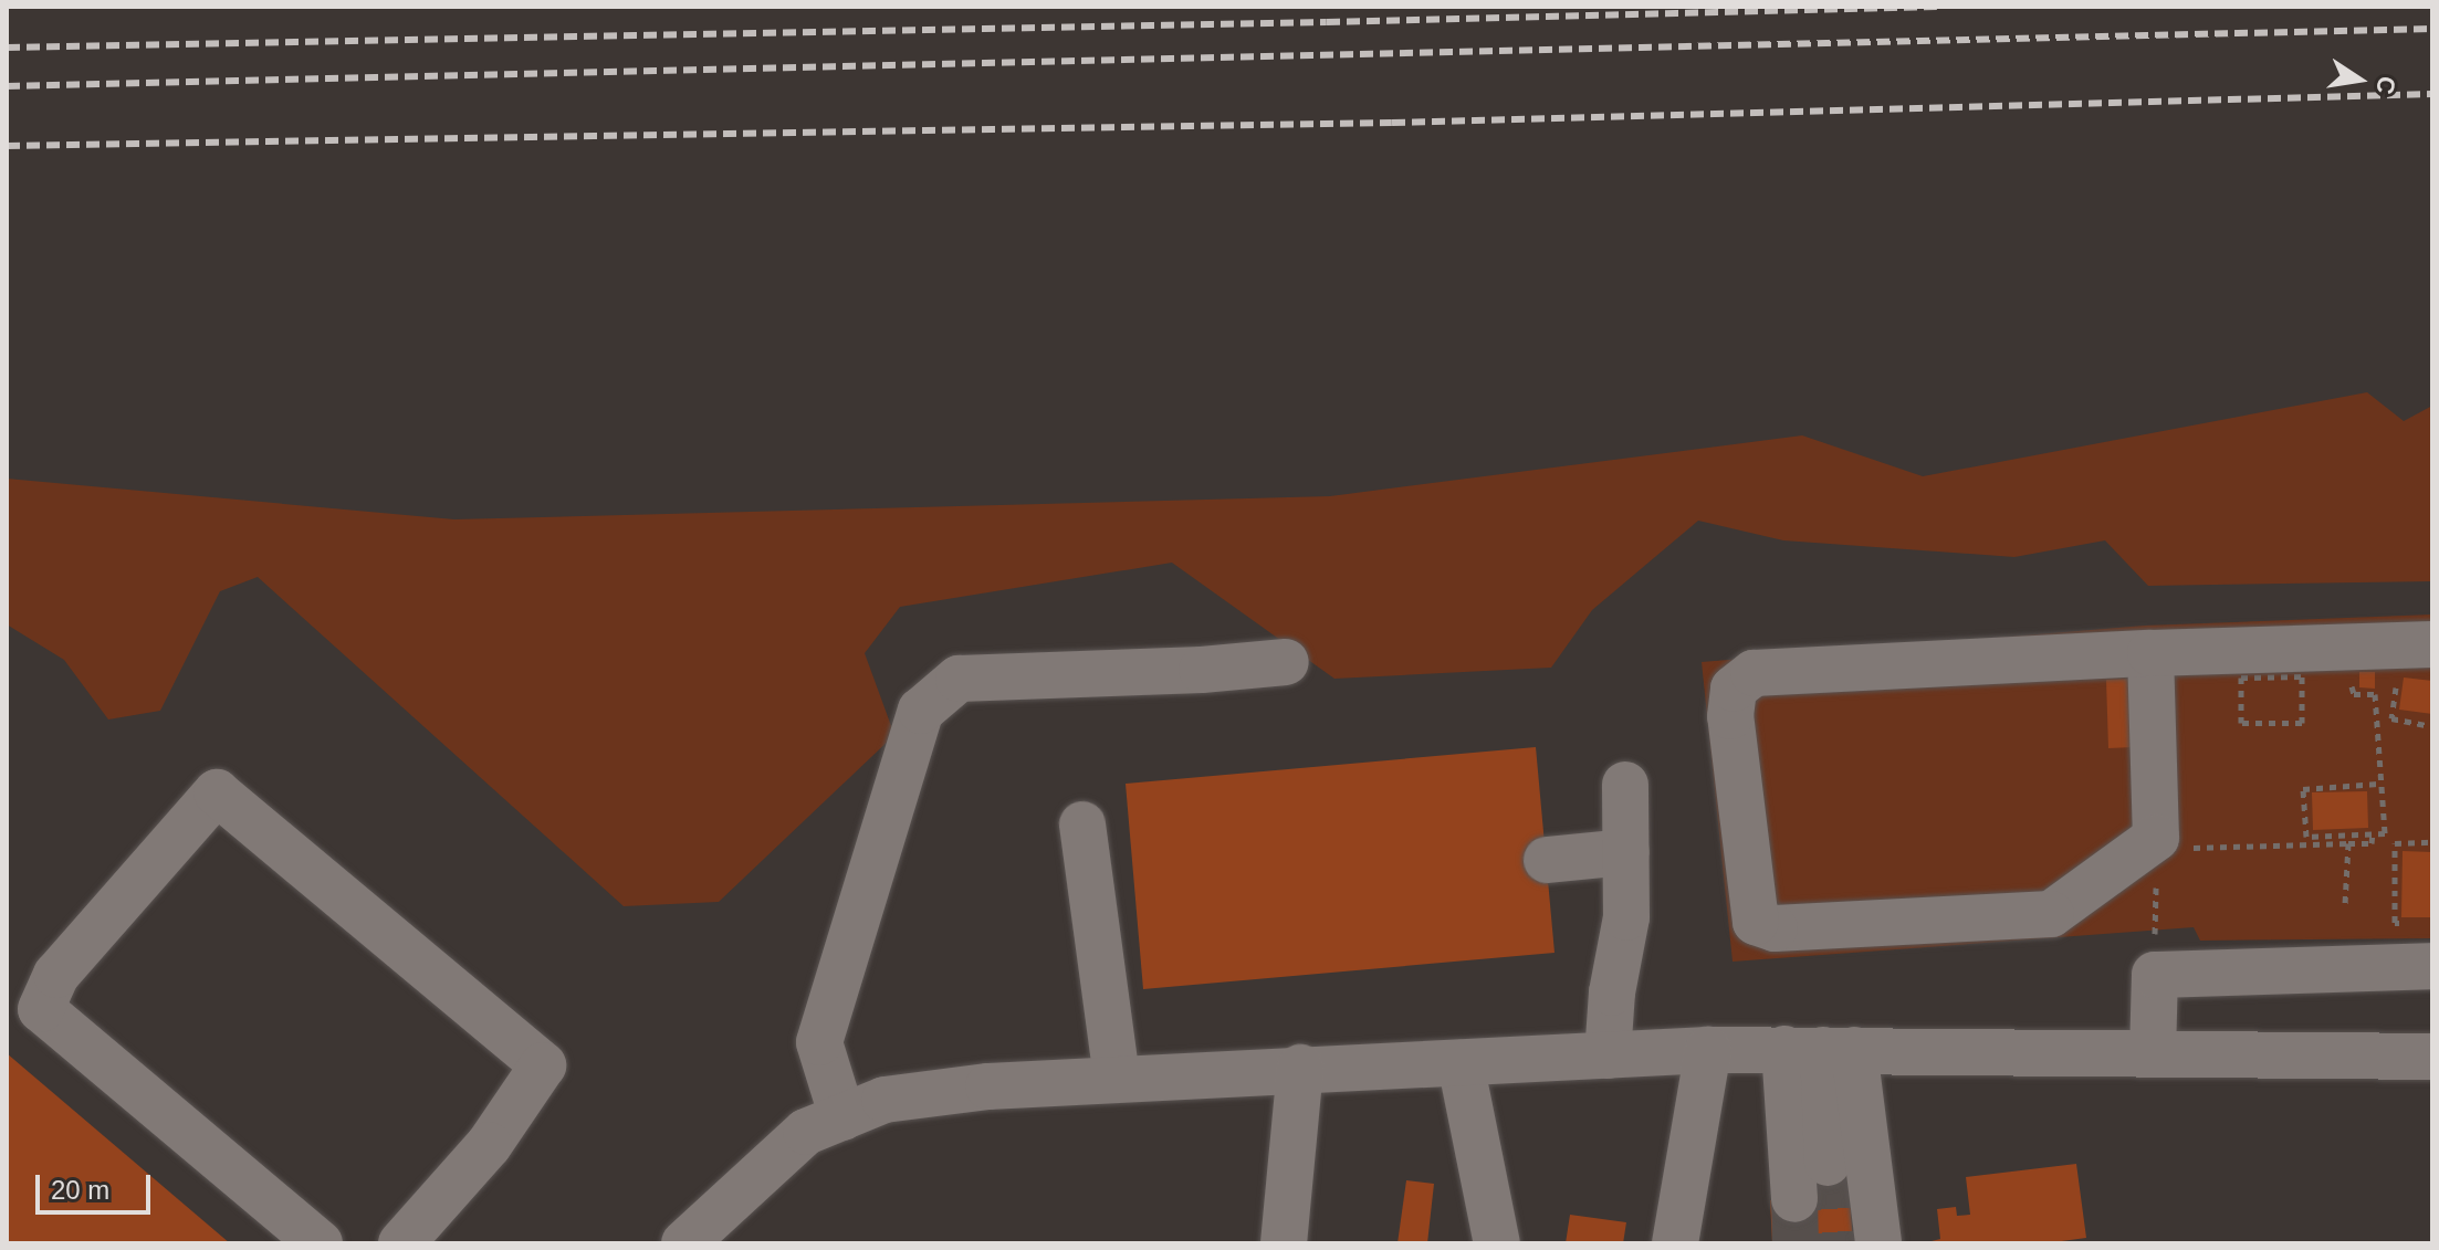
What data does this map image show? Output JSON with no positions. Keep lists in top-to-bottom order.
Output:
{
  "scale_bar": "20 m",
  "north": "right"
}
